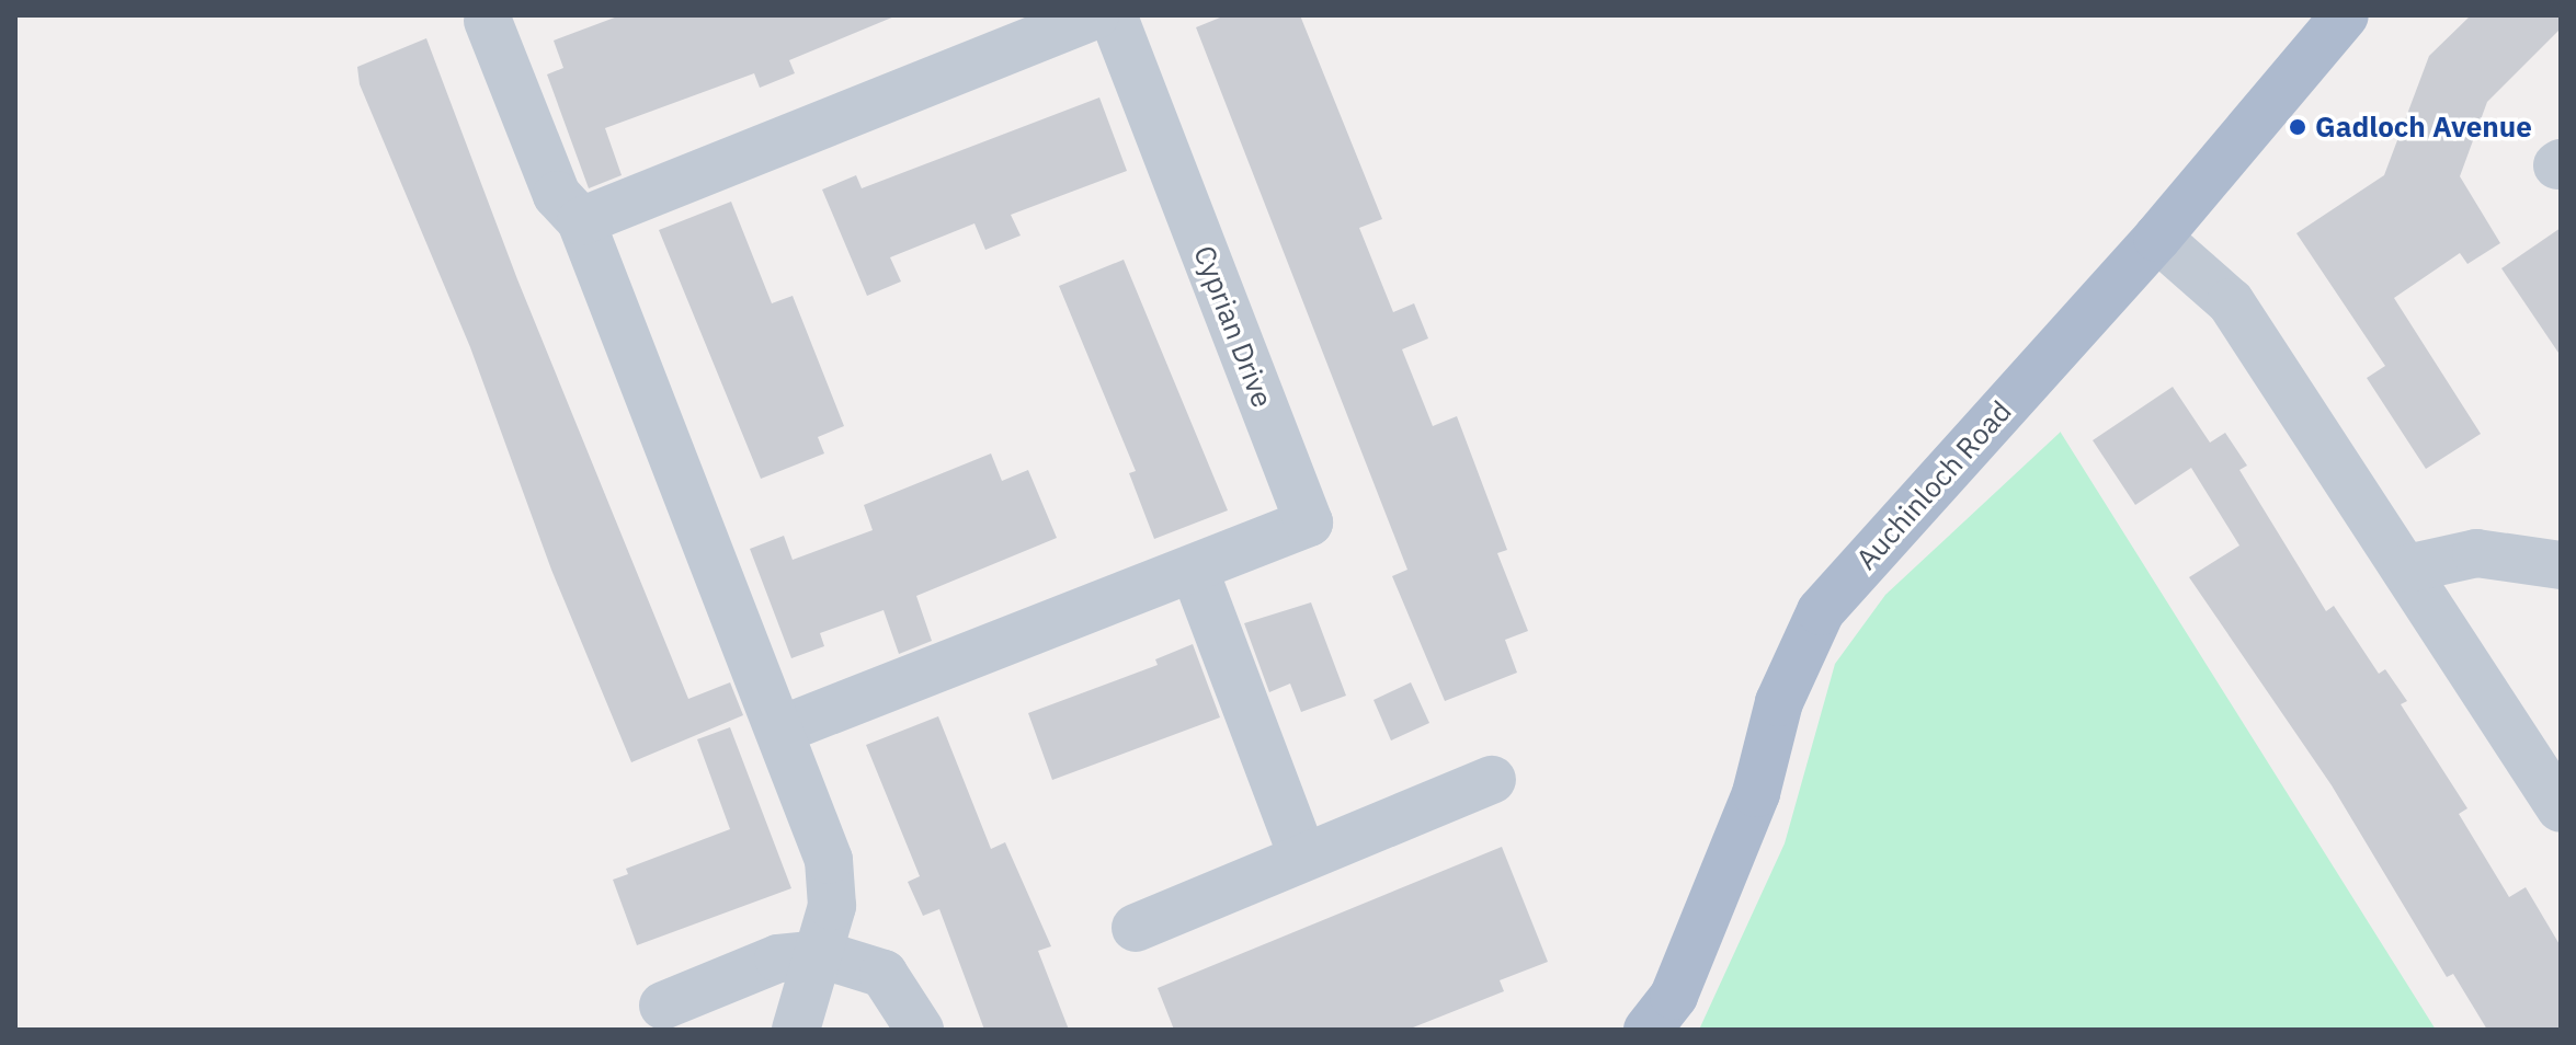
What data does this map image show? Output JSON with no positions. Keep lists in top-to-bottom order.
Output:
{
  "streets": {
    "main road": ["Auchinloch Road"],
    "street": ["Cyprian Drive"]
  },
  "places": ["Gadloch Avenue"]
}
